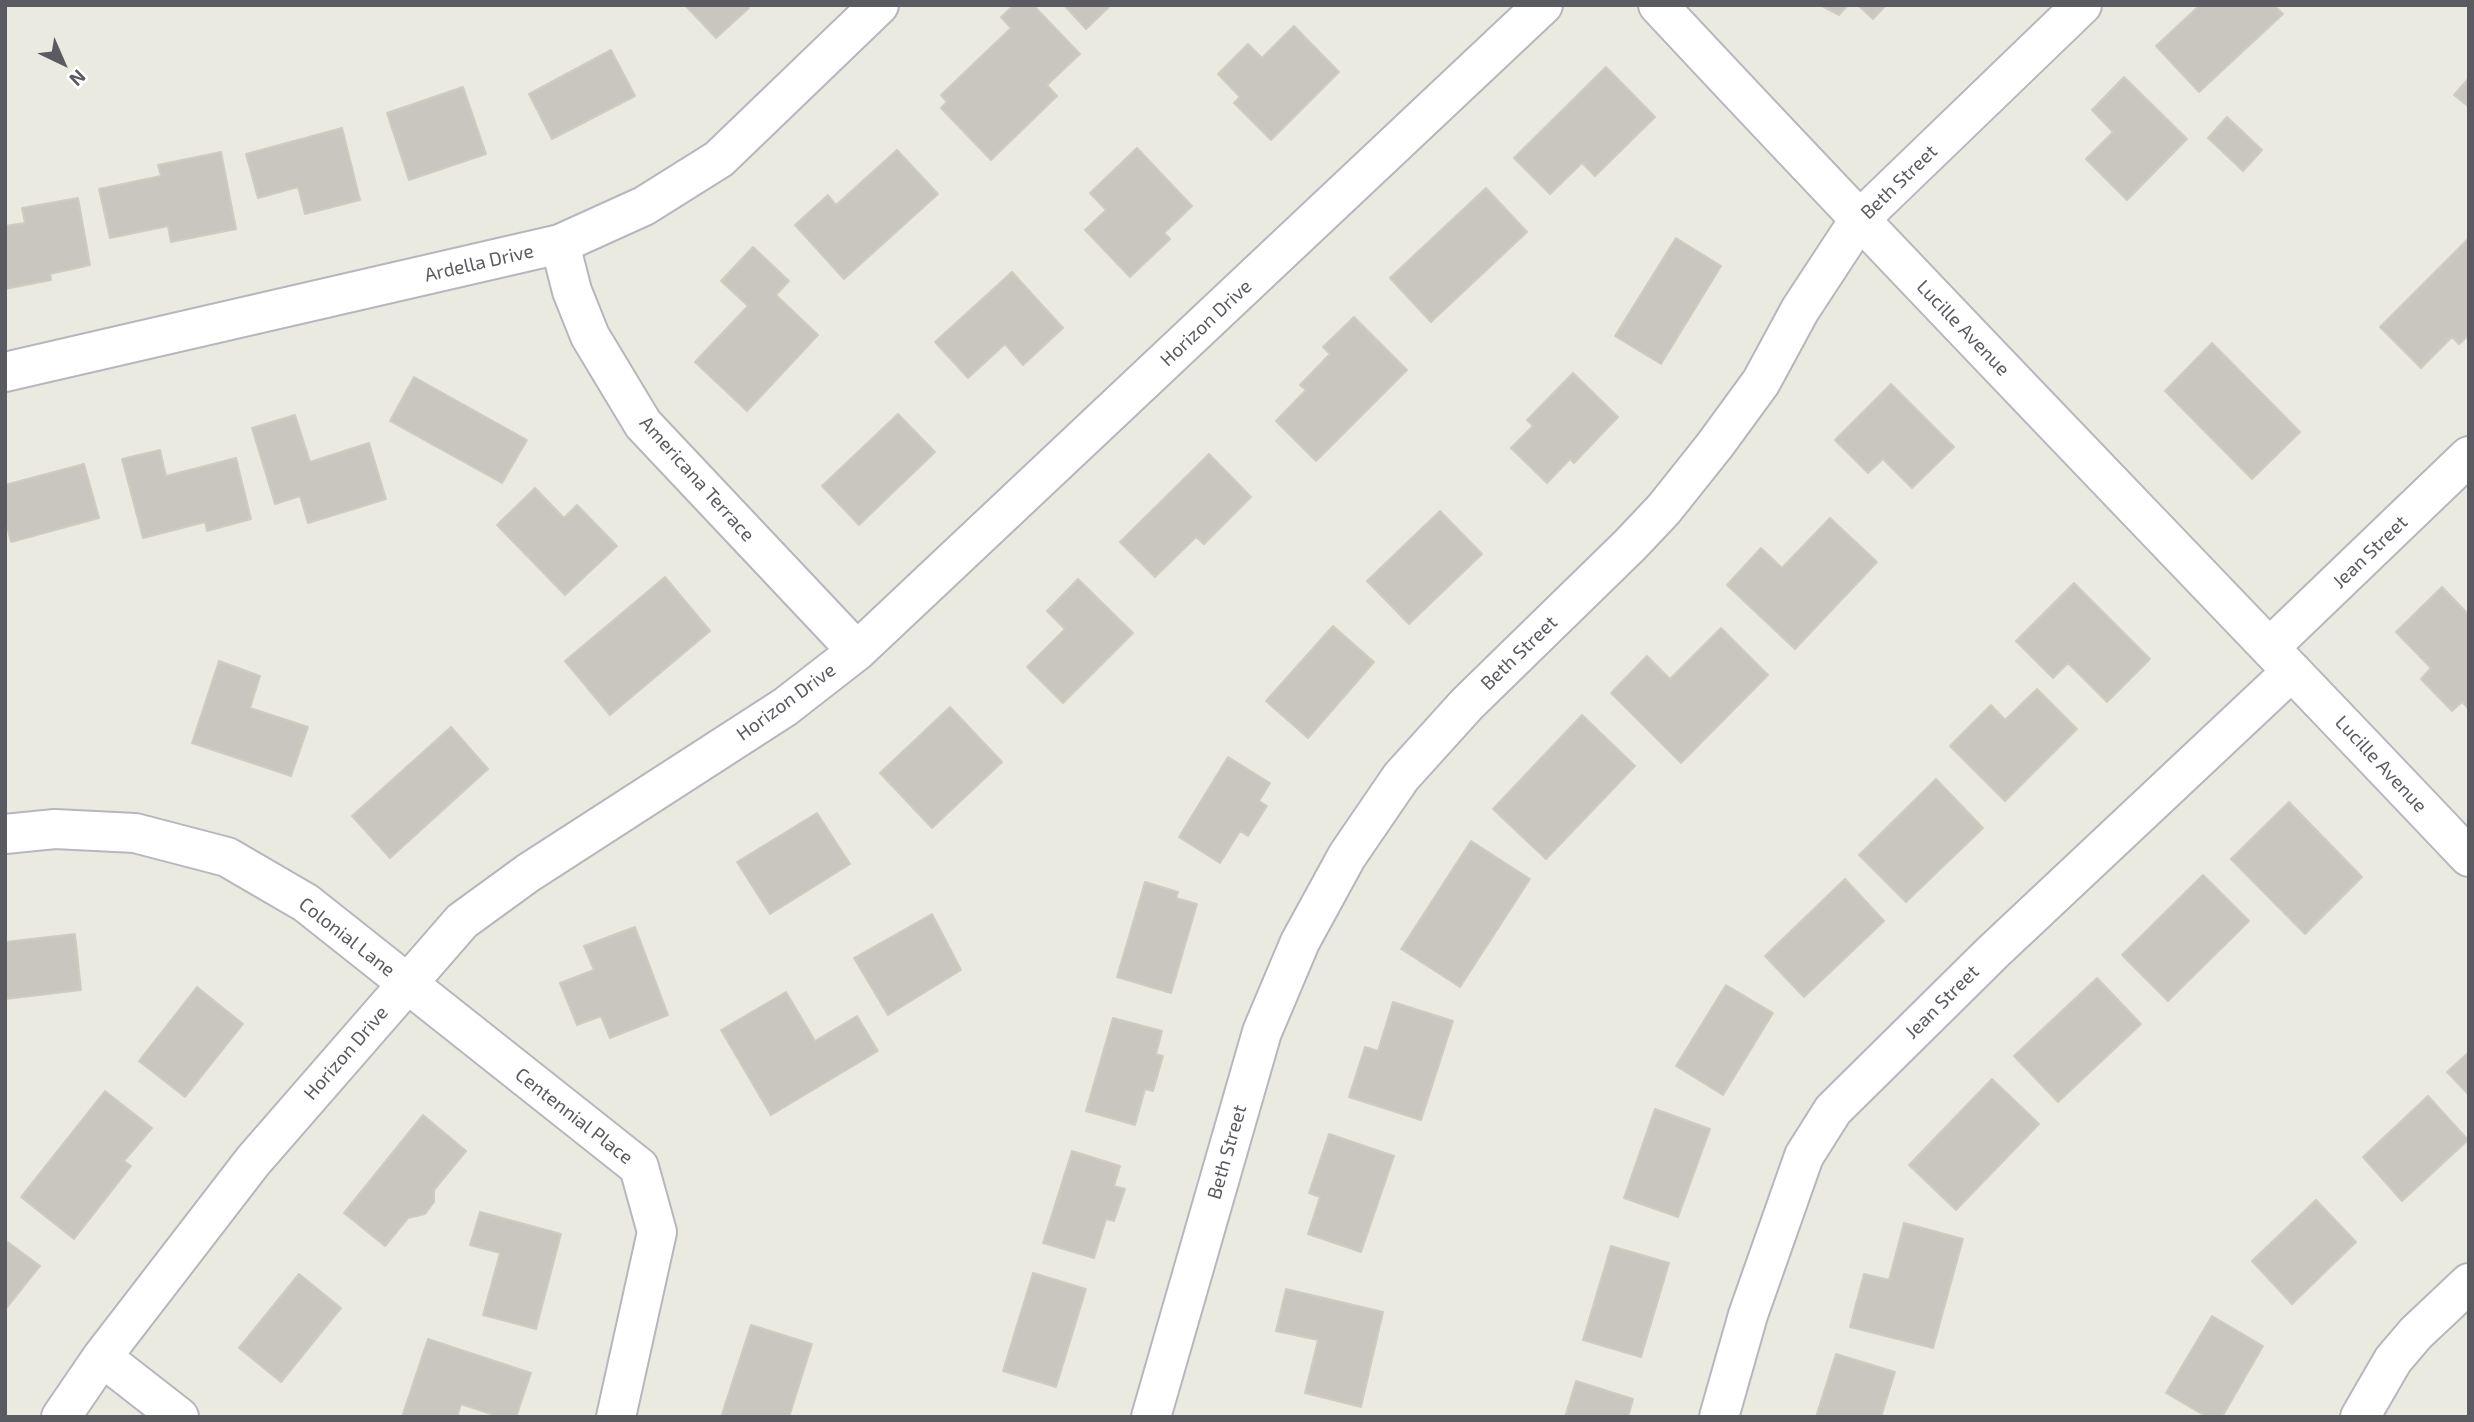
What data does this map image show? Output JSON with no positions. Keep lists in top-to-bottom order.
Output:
{
  "streets": {
    "street": [
      "Beth Street",
      "Ardella Drive",
      "Horizon Drive",
      "Lucille Avenue",
      "Americana Terrace",
      "Jean Street",
      "Colonial Lane",
      "Centennial Place"
    ]
  },
  "crossings": [
    ["Beth Street", "Lucille Avenue"],
    ["Ardella Drive", "Americana Terrace"],
    ["Horizon Drive", "Americana Terrace"],
    ["Horizon Drive", "Colonial Lane"],
    ["Horizon Drive", "Centennial Place"],
    ["Lucille Avenue", "Jean Street"],
    ["Colonial Lane", "Centennial Place"]
  ],
  "north": "bottom right"
}
